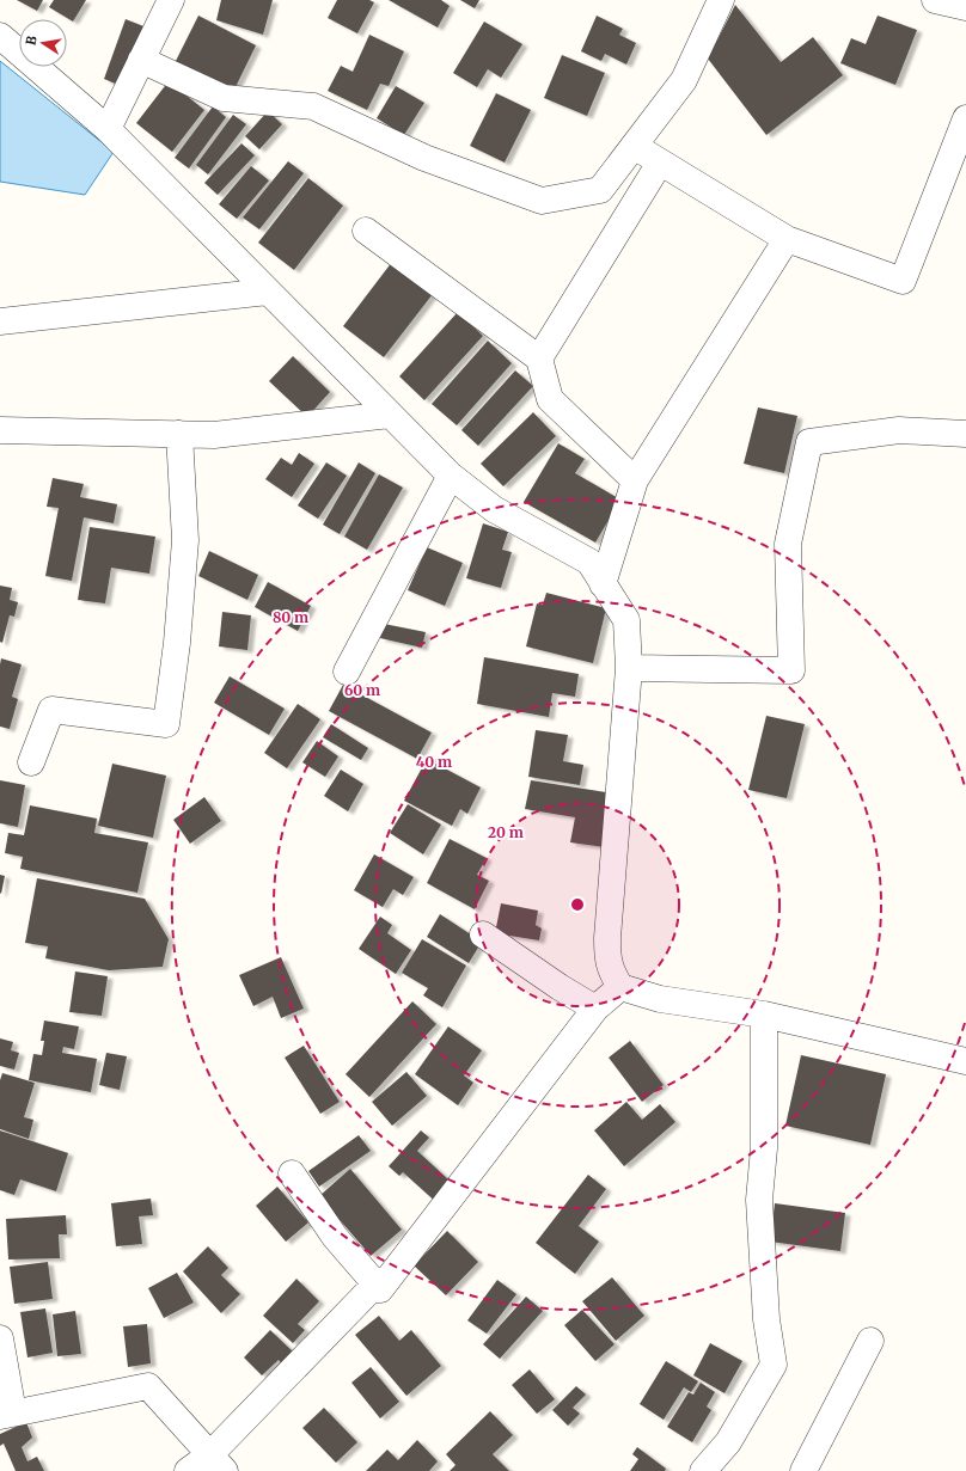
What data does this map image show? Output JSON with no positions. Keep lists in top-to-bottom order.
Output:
{
  "north": "left",
  "rings": [
    "80 m",
    "60 m",
    "40 m",
    "20 m"
  ]
}
